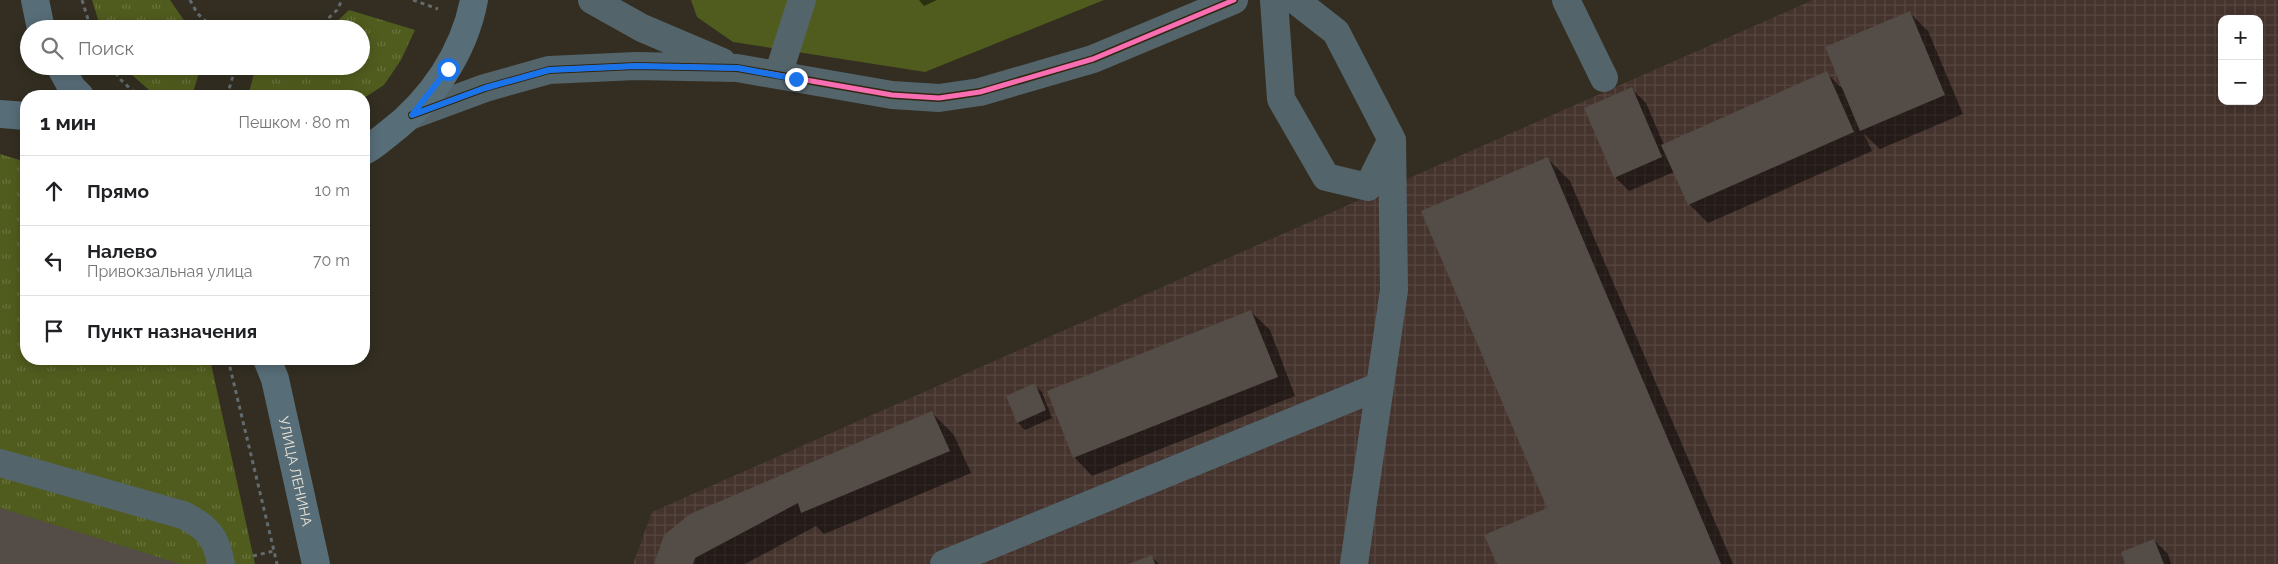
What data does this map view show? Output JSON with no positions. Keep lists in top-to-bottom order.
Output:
{
  "streets": {
    "main road": ["УЛИЦА ЛЕНИНА"]
  },
  "page": {
    "map_buttons": ["+", "−"],
    "search": "Поиск",
    "heading": ["1 мин", "Пешком · 80 m"],
    "list": [
      ["Прямо", "10 m"],
      ["Налево", "Привокзальная улица", "70 m"],
      "Пункт назначения"
    ]
  }
}
